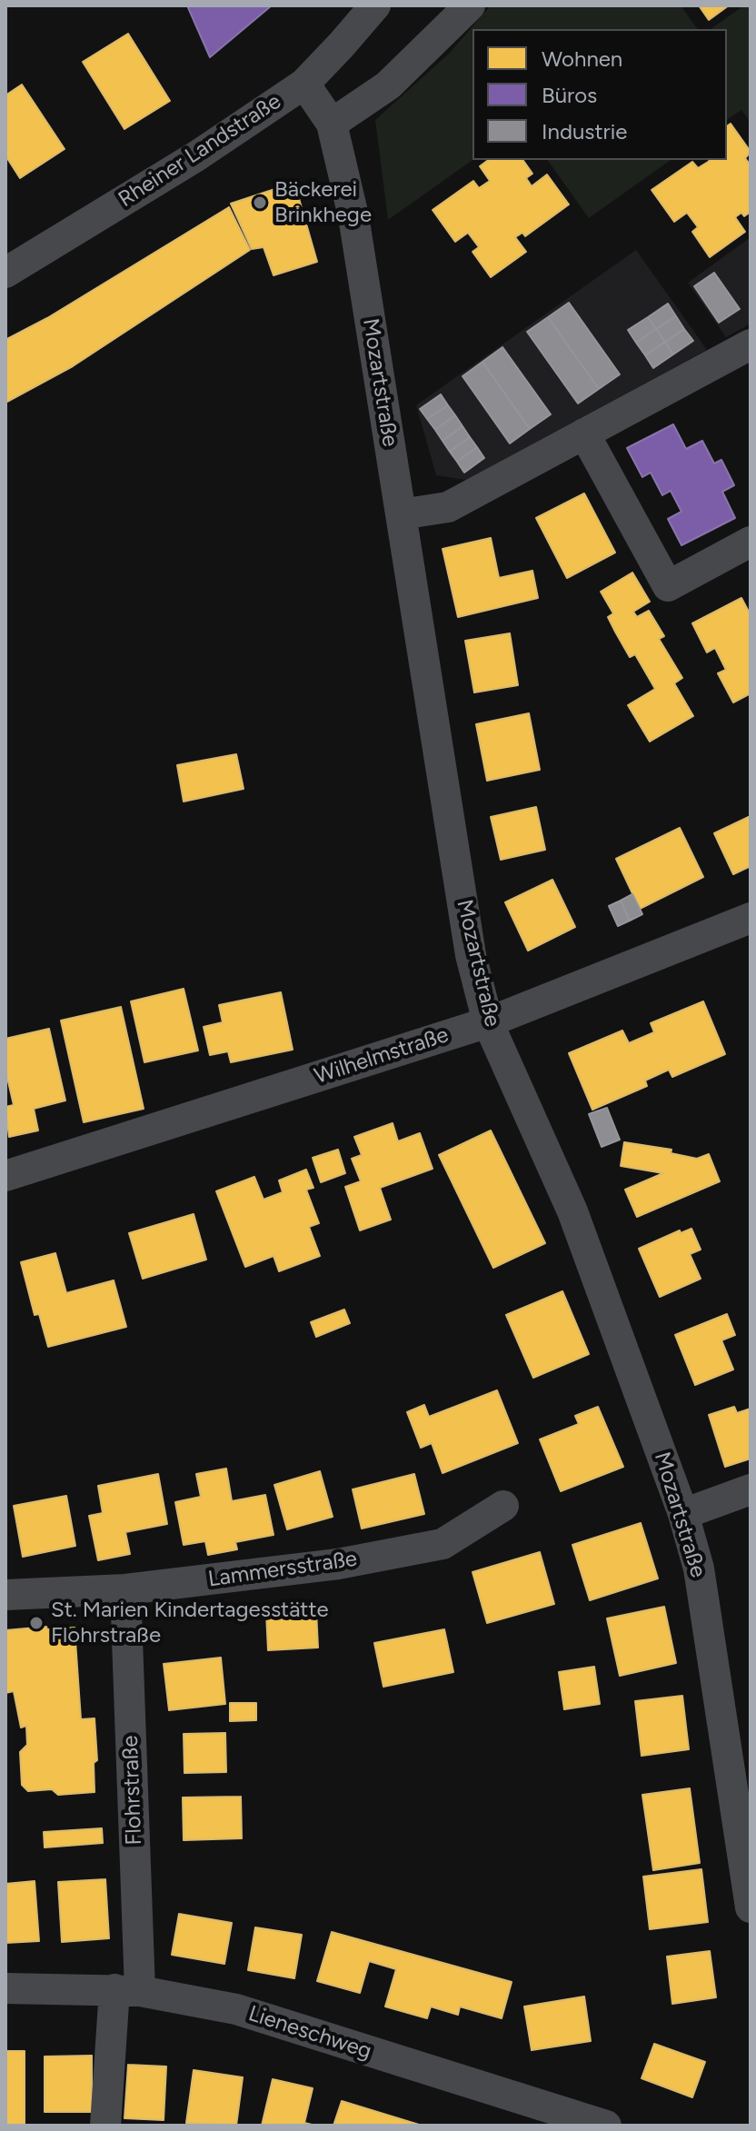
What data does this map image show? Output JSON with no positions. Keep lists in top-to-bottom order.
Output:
{
  "streets": {
    "street": [
      "Rheiner Landstraße",
      "Mozartstraße",
      "Wilhelmstraße",
      "Lammersstraße",
      "Flohrstraße",
      "Lieneschweg"
    ]
  },
  "crossings": [
    ["Rheiner Landstraße", "Mozartstraße"],
    ["Mozartstraße", "Wilhelmstraße"],
    ["Lammersstraße", "Flohrstraße"],
    ["Flohrstraße", "Lieneschweg"]
  ],
  "places": ["Bäckerei Brinkhege", "St. Marien Kindertagesstätte Flohrstraße"],
  "legend": ["Wohnen", "Büros", "Industrie"]
}
